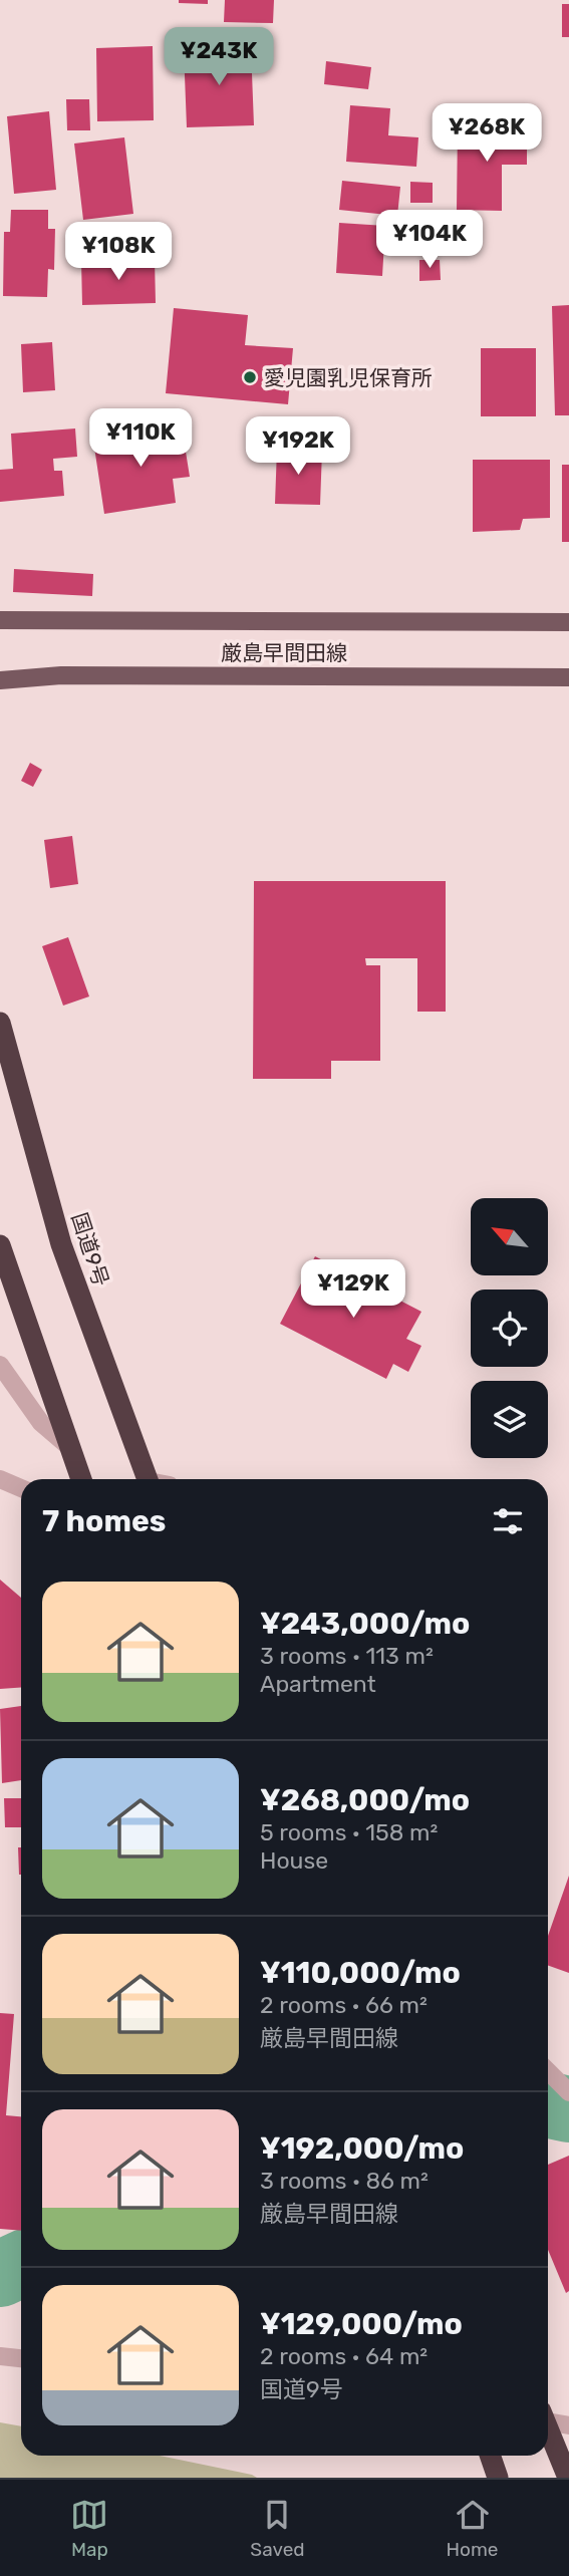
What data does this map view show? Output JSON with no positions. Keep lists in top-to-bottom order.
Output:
{
  "streets": {
    "highway": ["国道9号"],
    "main road": ["厳島早間田線"]
  },
  "places": ["愛児園乳児保育所"],
  "north": "top left",
  "page": {
    "price": [
      "¥243K",
      "¥268K",
      "¥104K",
      "¥108K",
      "¥110K",
      "¥192K",
      "¥129K"
    ],
    "heading": "7 homes",
    "list": [
      {
        "name": "¥243,000/mo",
        "note": "3 rooms · 113 m² · Apartment"
      },
      {
        "name": "¥268,000/mo",
        "note": "5 rooms · 158 m² · House"
      },
      {
        "name": "¥110,000/mo",
        "note": "2 rooms · 66 m² · 厳島早間田線"
      },
      {
        "name": "¥192,000/mo",
        "note": "3 rooms · 86 m² · 厳島早間田線"
      },
      {
        "name": "¥129,000/mo",
        "note": "2 rooms · 64 m² · 国道9号"
      }
    ],
    "tabs": ["Map", "Saved", "Home"]
  }
}
